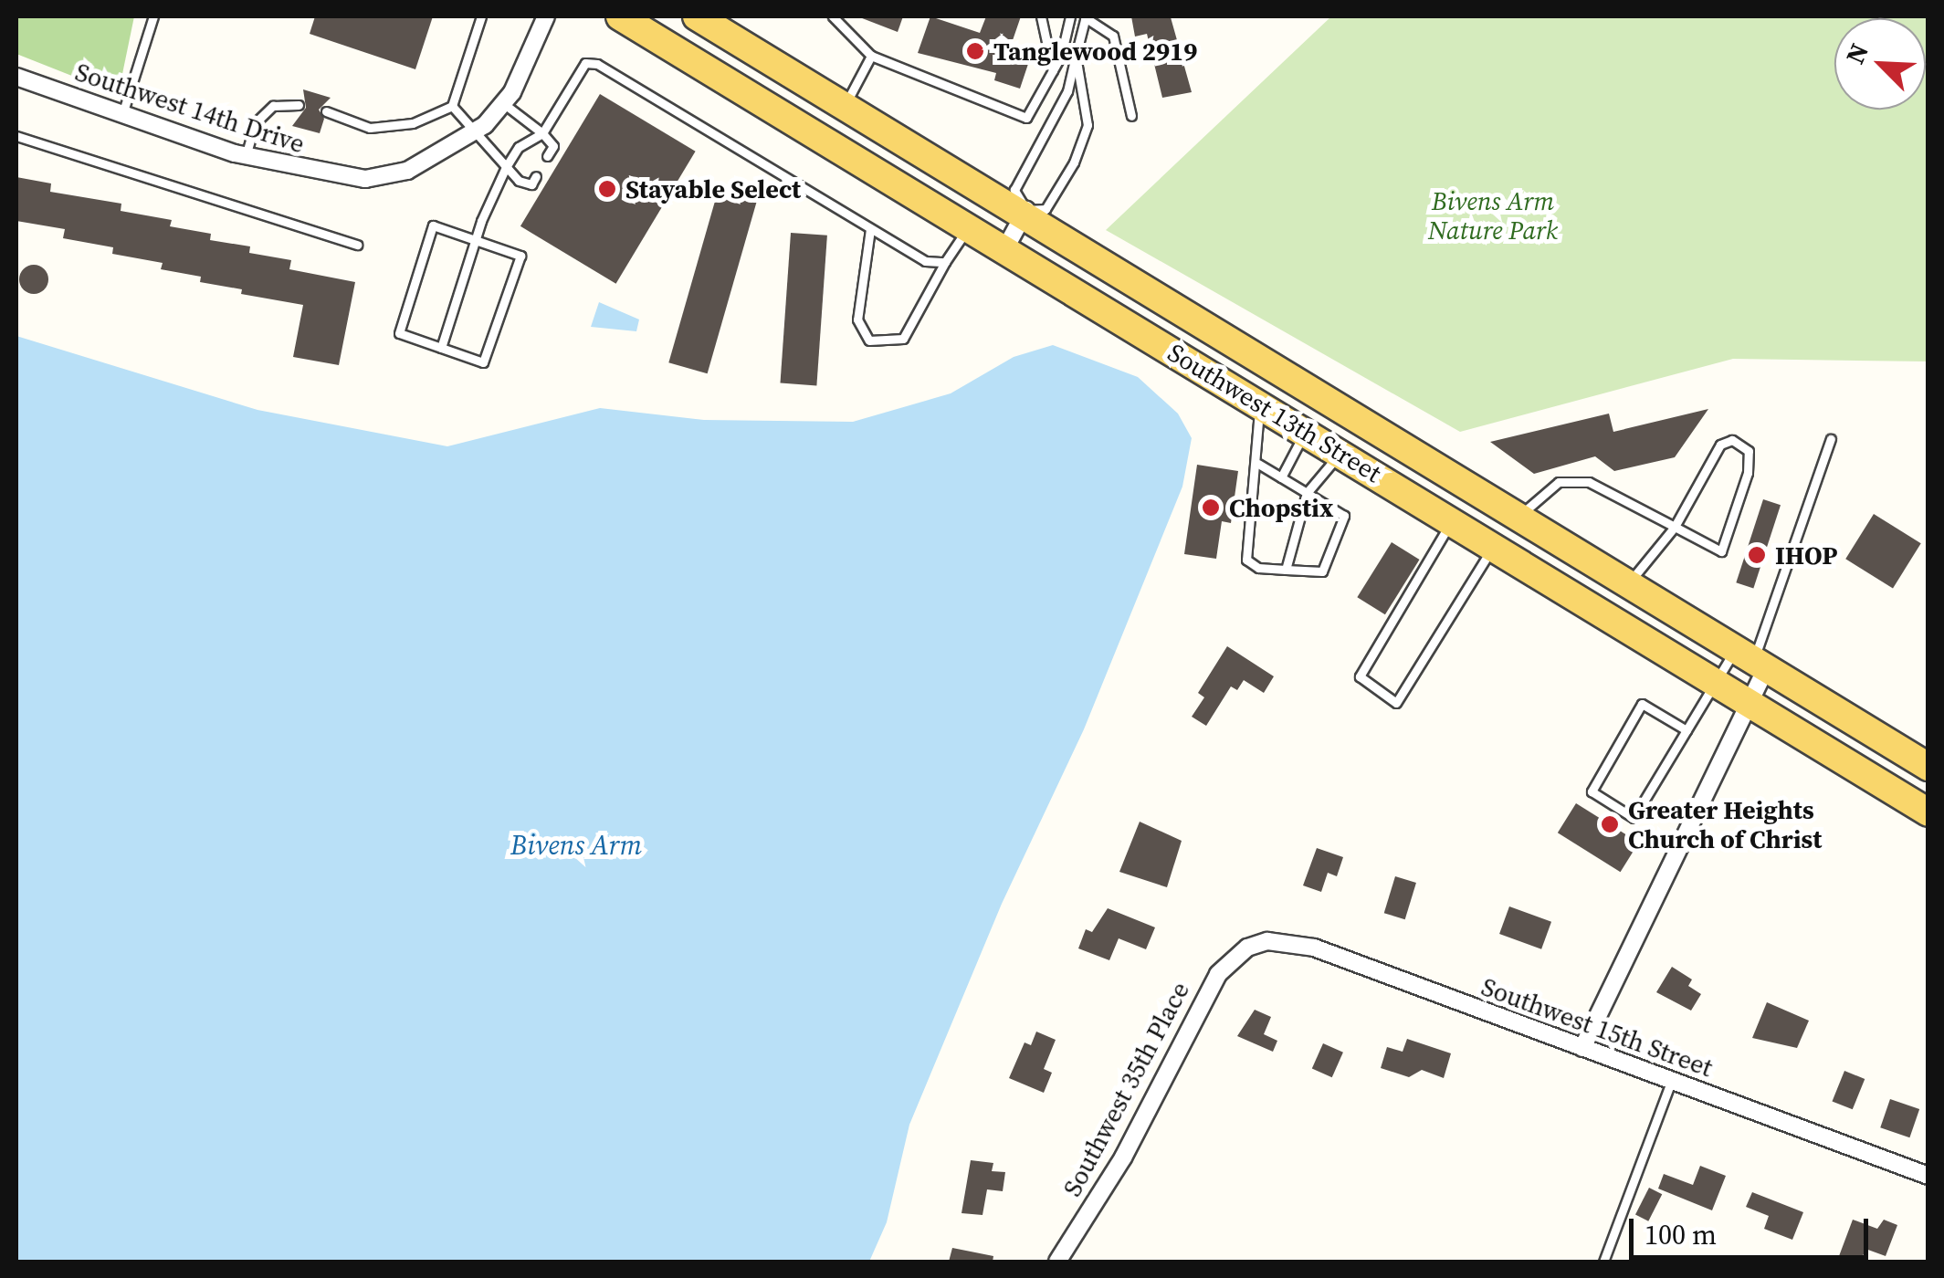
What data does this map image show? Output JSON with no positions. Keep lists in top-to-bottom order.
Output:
{
  "streets": {
    "main road": ["Southwest 13th Street"],
    "street": ["Southwest 14th Drive", "Southwest 15th Street", "Southwest 35th Place"]
  },
  "crossings": [
    ["Southwest 15th Street", "Southwest 35th Place"]
  ],
  "water": ["Bivens Arm"],
  "parks": ["Bivens Arm Nature Park"],
  "places": [
    "Tanglewood 2919",
    "Stayable Select",
    "Chopstix",
    "IHOP",
    "Greater Heights Church of Christ"
  ],
  "scale_bar": "100 m",
  "north": "top left"
}
